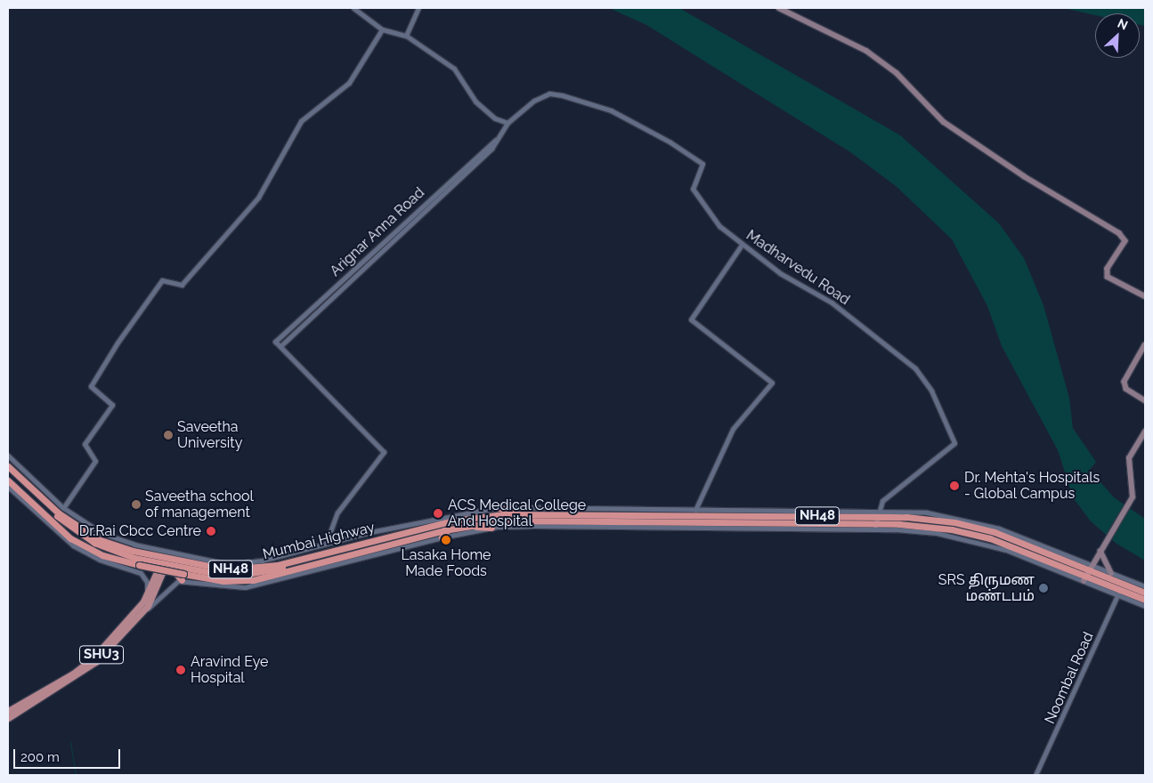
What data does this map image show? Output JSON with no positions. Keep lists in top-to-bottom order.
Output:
{
  "streets": {
    "highway": ["NH48", "Mumbai Highway"],
    "main road": ["SHU3"],
    "street": ["Arignar Anna Road", "Madharvedu Road", "Noombal Road"]
  },
  "crossings": [
    ["Arignar Anna Road", "Madharvedu Road"],
    ["Madharvedu Road", "NH48"],
    ["NH48", "Mumbai Highway"],
    ["NH48", "Noombal Road"]
  ],
  "places": [
    "Saveetha University",
    "Dr. Mehta's Hospitals - Global Campus",
    "Saveetha school of management",
    "ACS Medical College And Hospital",
    "Dr.Rai Cbcc Centre",
    "Lasaka Home Made Foods",
    "SRS திருமண மண்டபம்",
    "Aravind Eye Hospital"
  ],
  "scale_bar": "200 m",
  "north": "top right"
}
